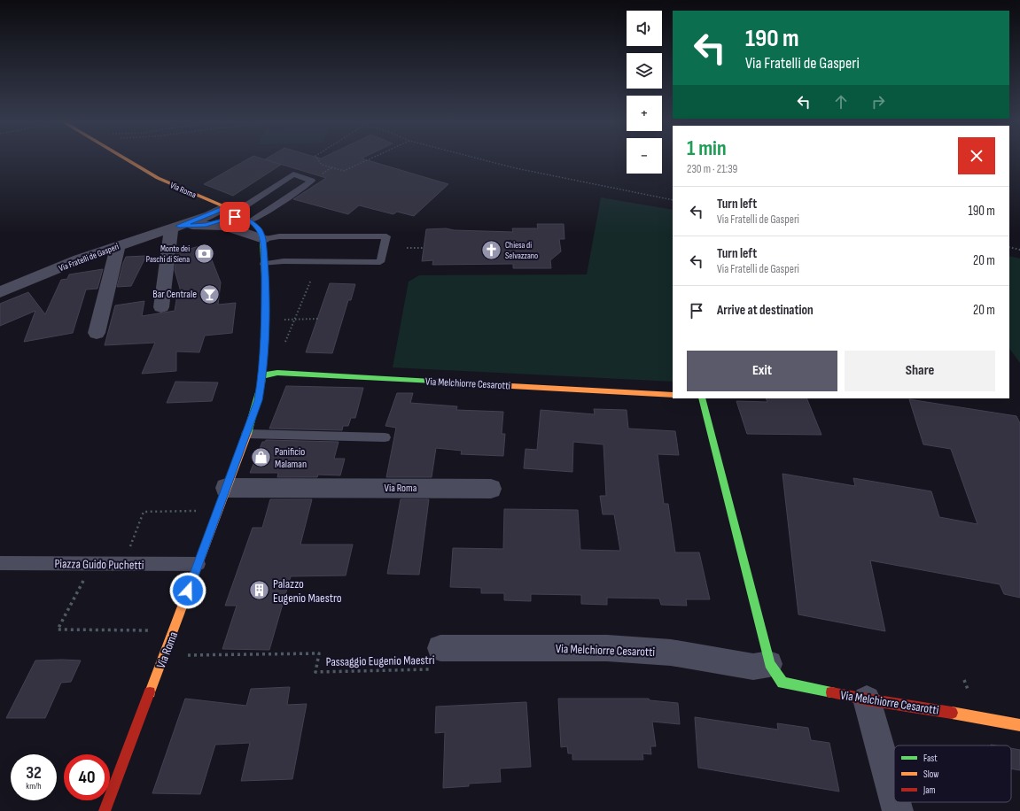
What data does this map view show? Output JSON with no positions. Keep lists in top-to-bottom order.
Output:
{
  "streets": {
    "street": ["Via Roma", "Via Fratelli de Gasperi", "Via Melchiorre Cesarotti"],
    "lane": ["Piazza Guido Puchetti"],
    "path": ["Passaggio Eugenio Maestri"]
  },
  "crossings": [
    ["Via Roma", "Via Fratelli de Gasperi"],
    ["Via Roma", "Via Melchiorre Cesarotti"],
    ["Via Roma", "Piazza Guido Puchetti"],
    ["Via Melchiorre Cesarotti", "Passaggio Eugenio Maestri"]
  ],
  "places": {
    "church": ["Chiesa di Selvazzano"],
    "bank": ["Monte dei Paschi di Siena"],
    "bar": ["Bar Centrale"],
    "shop": ["Panificio Malaman"],
    "building": ["Palazzo Eugenio Maestro"]
  },
  "legend": ["Fast", "Slow", "Jam"],
  "page": {
    "map_buttons": ["+", "−"],
    "turn": ["190 m", "Via Fratelli de Gasperi"],
    "heading": ["1 min", "230 m · 21:39"],
    "list": [
      {
        "name": "Turn left",
        "note": "Via Fratelli de Gasperi",
        "value": "190 m"
      },
      {
        "name": "Turn left",
        "note": "Via Fratelli de Gasperi",
        "value": "20 m"
      },
      {
        "name": "Arrive at destination",
        "value": "20 m"
      }
    ],
    "buttons": ["Exit", "Share"],
    "speed": "32 km/h",
    "limit": "40"
  }
}
